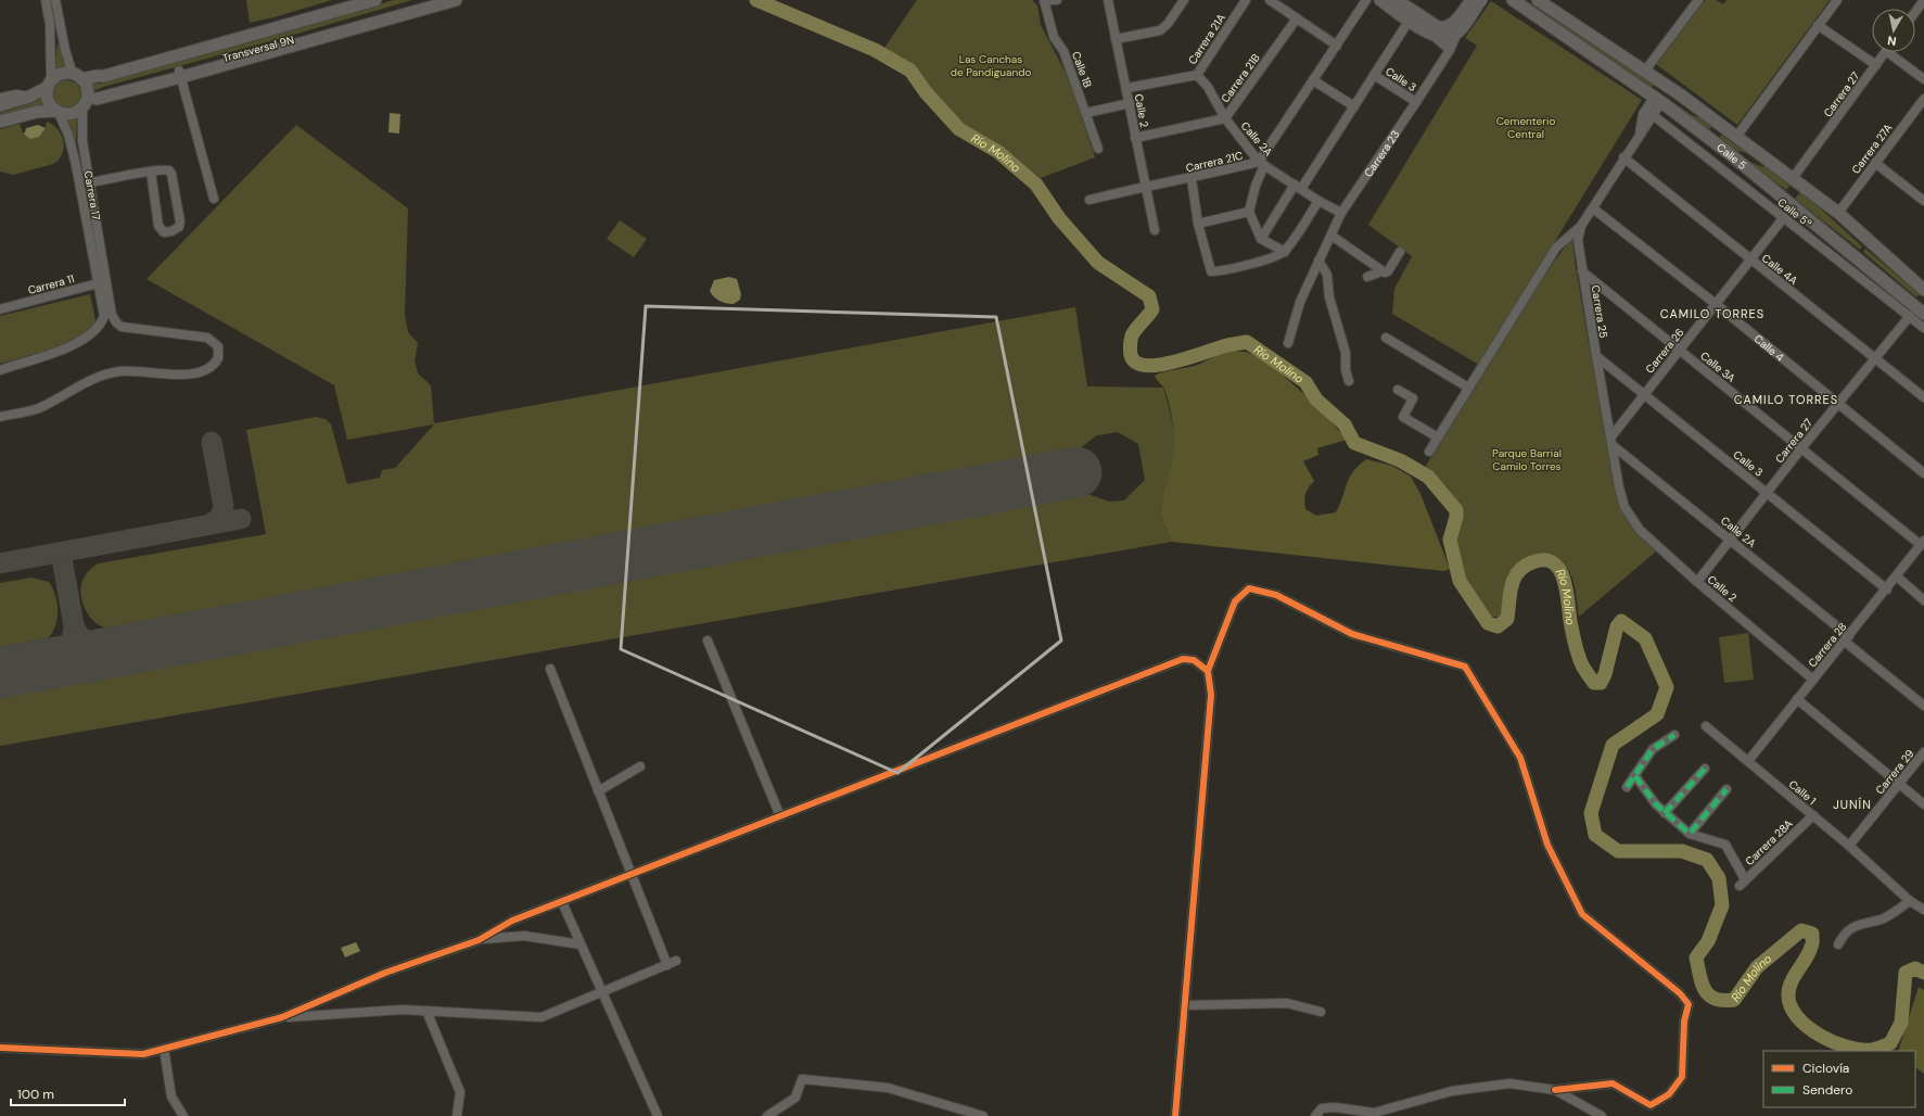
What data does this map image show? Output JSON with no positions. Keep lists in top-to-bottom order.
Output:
{
  "streets": {
    "main road": ["Transversal 9N", "Carrera 23", "Calle 5"],
    "street": [
      "Carrera 21A",
      "Calle 1B",
      "Carrera 21B",
      "Calle 3",
      "Carrera 27",
      "Calle 2",
      "Calle 2A",
      "Carrera 27A",
      "Carrera 21C",
      "Carrera 17",
      "Calle 5ª",
      "Calle 4A",
      "Carrera 11",
      "Carrera 25",
      "Calle 4",
      "Carrera 26",
      "Calle 3A",
      "Carrera 28",
      "Carrera 29",
      "Calle 1",
      "Carrera 28A"
    ]
  },
  "crossings": [
    ["Carrera 21A", "Calle 2"],
    ["Carrera 21A", "Calle 2A"],
    ["Transversal 9N", "Carrera 17"],
    ["Carrera 21B", "Calle 2"],
    ["Carrera 21B", "Calle 2A"],
    ["Calle 3", "Carrera 27"],
    ["Calle 3", "Carrera 23"],
    ["Calle 3", "Carrera 25"],
    ["Calle 3", "Carrera 26"],
    ["Calle 3", "Carrera 28"],
    ["Carrera 27", "Calle 2"],
    ["Carrera 27", "Calle 2A"],
    ["Carrera 27", "Calle 5"],
    ["Carrera 27", "Calle 5ª"],
    ["Carrera 27", "Calle 4A"],
    ["Carrera 27", "Calle 4"],
    ["Carrera 27", "Calle 3A"],
    ["Calle 2", "Carrera 21C"],
    ["Calle 2", "Carrera 25"],
    ["Calle 2", "Carrera 28"],
    ["Calle 2A", "Carrera 23"],
    ["Calle 2A", "Carrera 21C"],
    ["Calle 2A", "Carrera 25"],
    ["Calle 2A", "Carrera 28"],
    ["Carrera 27A", "Calle 5"],
    ["Carrera 17", "Carrera 11"],
    ["Calle 5ª", "Carrera 26"],
    ["Calle 4A", "Carrera 26"],
    ["Carrera 25", "Carrera 26"],
    ["Carrera 25", "Calle 3A"],
    ["Calle 4", "Carrera 26"],
    ["Carrera 26", "Calle 3A"],
    ["Calle 3A", "Carrera 28"],
    ["Carrera 28", "Calle 1"],
    ["Carrera 29", "Calle 1"],
    ["Calle 1", "Carrera 28A"]
  ],
  "districts": ["CAMILO TORRES", "CAMILO TORRES", "JUNÍN"],
  "water": ["Río Molino"],
  "parks": ["Las Canchas de Pandiguando", "Cementerio Central", "Parque Barrial Camilo Torres"],
  "legend": ["Ciclovía", "Sendero"],
  "scale_bar": "100 m",
  "north": "bottom"
}
